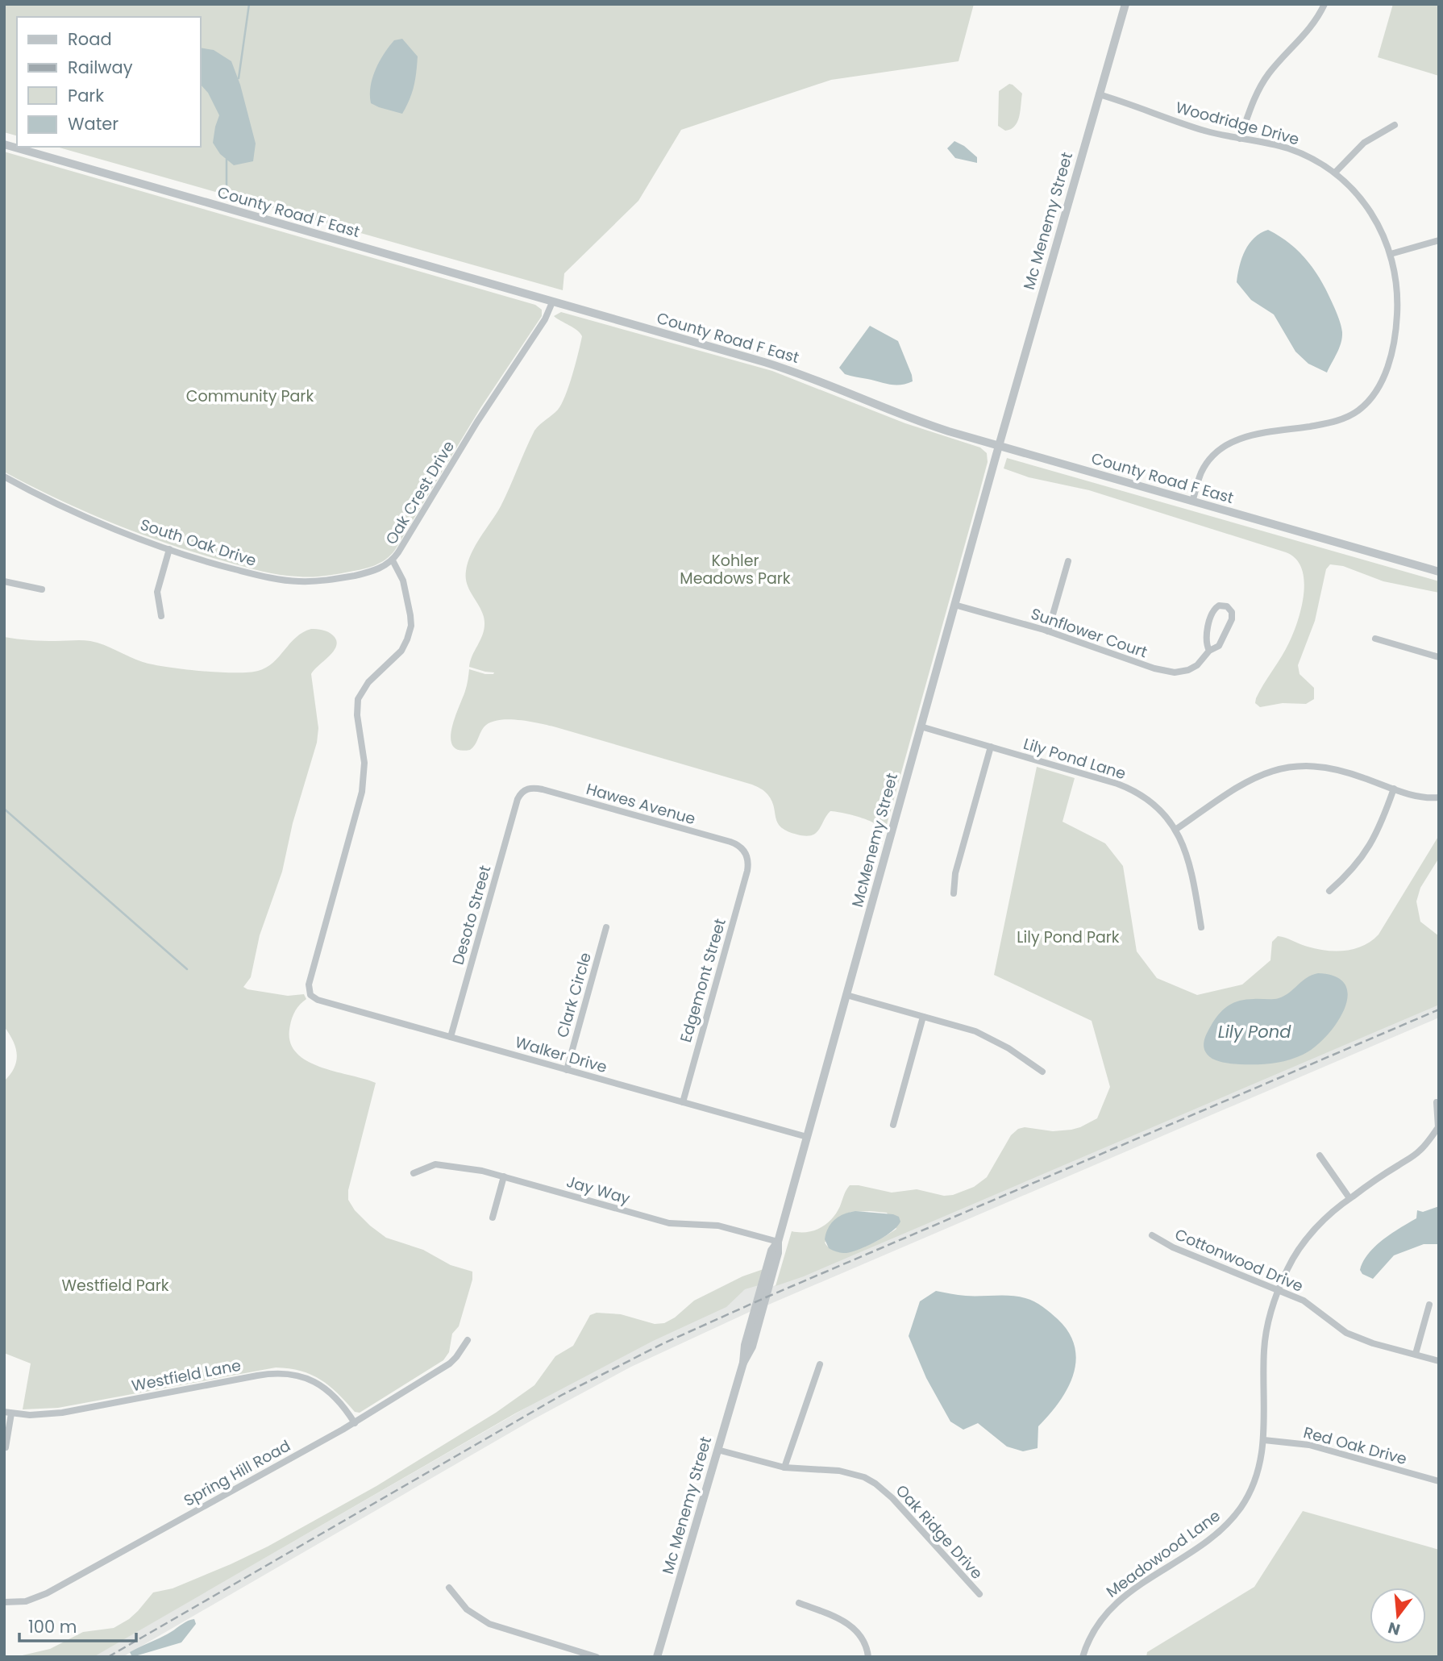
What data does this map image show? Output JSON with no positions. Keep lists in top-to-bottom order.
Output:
{
  "streets": {
    "street": [
      "Woodridge Drive",
      "County Road F East",
      "Mc Menemy Street",
      "Oak Crest Drive",
      "South Oak Drive",
      "Sunflower Court",
      "Lily Pond Lane",
      "Hawes Avenue",
      "McMenemy Street",
      "Desoto Street",
      "Edgemont Street",
      "Clark Circle",
      "Walker Drive",
      "Jay Way",
      "Cottonwood Drive",
      "Westfield Lane",
      "Red Oak Drive",
      "Spring Hill Road",
      "Oak Ridge Drive",
      "Meadowood Lane"
    ]
  },
  "crossings": [
    ["Woodridge Drive", "County Road F East"],
    ["Woodridge Drive", "Mc Menemy Street"],
    ["County Road F East", "Mc Menemy Street"],
    ["County Road F East", "Oak Crest Drive"],
    ["County Road F East", "McMenemy Street"],
    ["Mc Menemy Street", "McMenemy Street"],
    ["Mc Menemy Street", "Oak Ridge Drive"],
    ["Oak Crest Drive", "South Oak Drive"],
    ["Oak Crest Drive", "Walker Drive"],
    ["Sunflower Court", "McMenemy Street"],
    ["Lily Pond Lane", "McMenemy Street"],
    ["Hawes Avenue", "Desoto Street"],
    ["Hawes Avenue", "Edgemont Street"],
    ["McMenemy Street", "Walker Drive"],
    ["McMenemy Street", "Jay Way"],
    ["Desoto Street", "Walker Drive"],
    ["Edgemont Street", "Walker Drive"],
    ["Clark Circle", "Walker Drive"],
    ["Cottonwood Drive", "Meadowood Lane"],
    ["Westfield Lane", "Spring Hill Road"],
    ["Red Oak Drive", "Meadowood Lane"]
  ],
  "water": ["Lily Pond"],
  "parks": [
    "Community Park",
    "Kohler Meadows Park",
    "Lily Pond Park",
    "Westfield Park"
  ],
  "legend": [
    "Road",
    "Railway",
    "Park",
    "Water"
  ],
  "scale_bar": "100 m",
  "north": "bottom"
}
